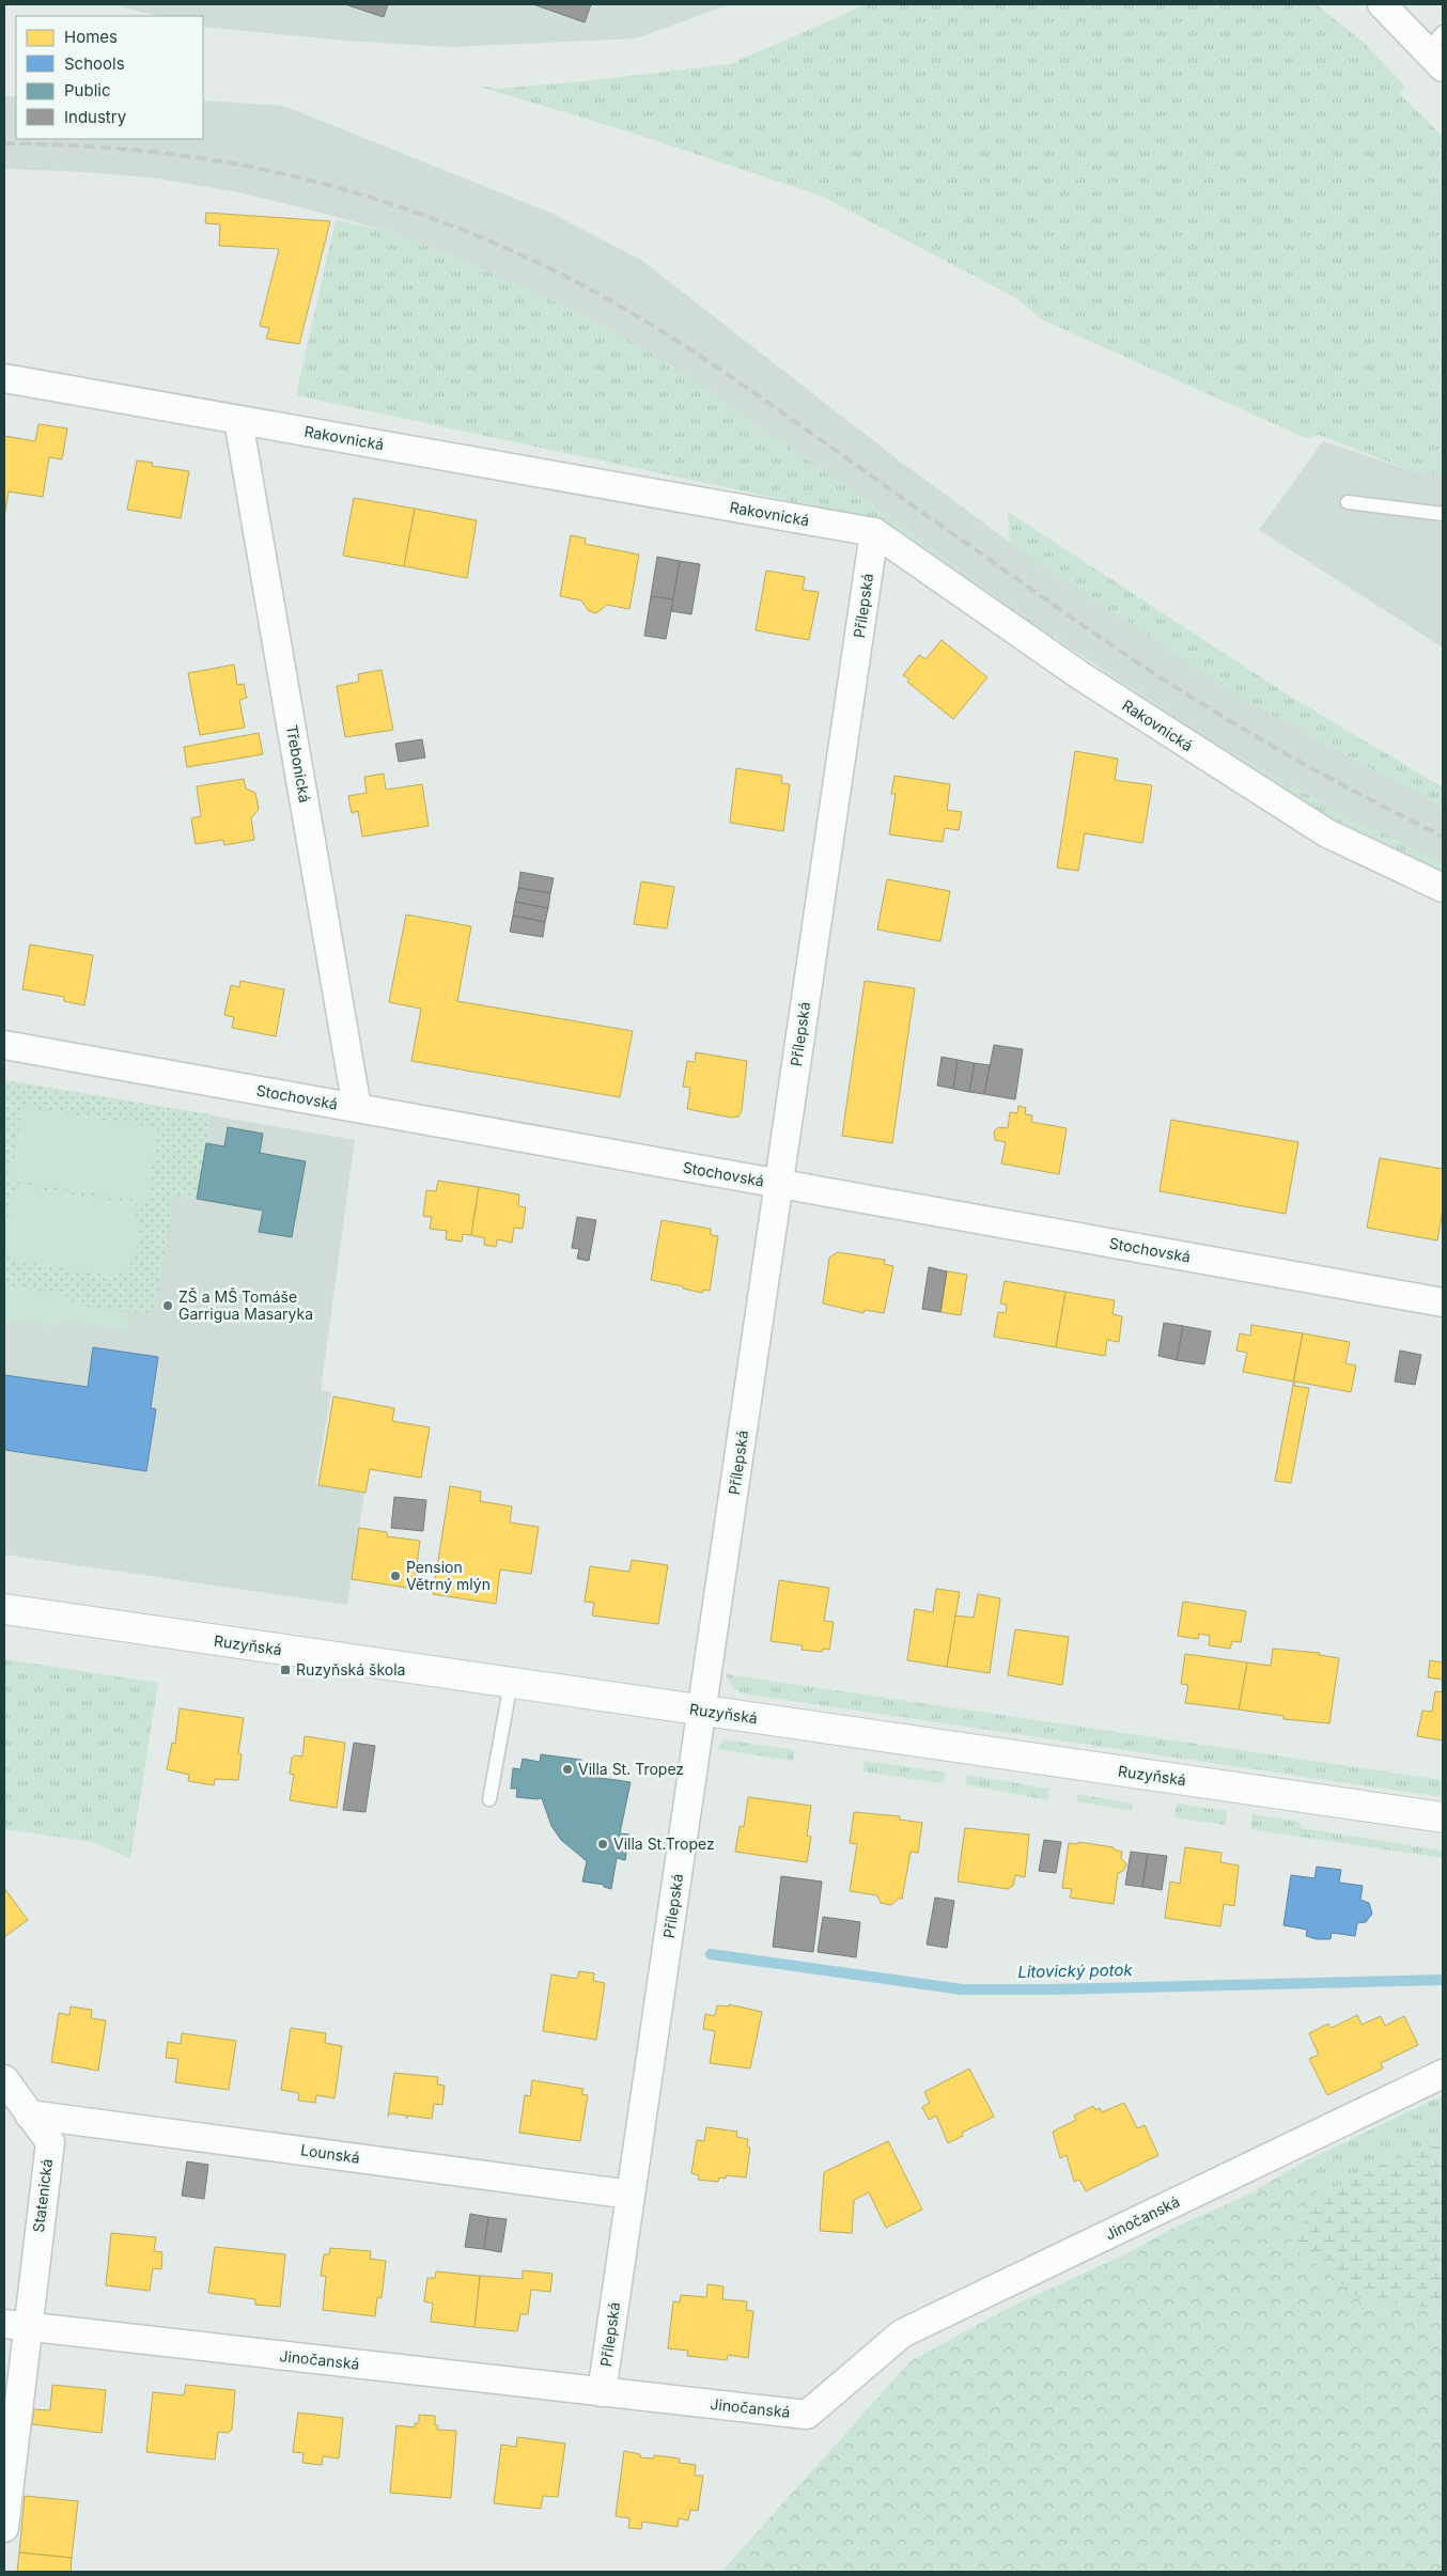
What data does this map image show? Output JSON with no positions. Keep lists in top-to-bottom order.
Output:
{
  "streets": {
    "street": [
      "Rakovnická",
      "Přílepská",
      "Třebonická",
      "Stochovská",
      "Ruzyňská",
      "Lounská",
      "Statenická",
      "Jinočanská"
    ]
  },
  "crossings": [
    ["Rakovnická", "Přílepská"],
    ["Rakovnická", "Třebonická"],
    ["Přílepská", "Stochovská"],
    ["Přílepská", "Ruzyňská"],
    ["Přílepská", "Lounská"],
    ["Přílepská", "Jinočanská"],
    ["Třebonická", "Stochovská"],
    ["Lounská", "Statenická"],
    ["Statenická", "Jinočanská"]
  ],
  "water": ["Litovický potok"],
  "places": {
    "other": [
      "ZŠ a MŠ Tomáše Garrigua Masaryka",
      "Pension Větrný mlýn",
      "Villa St. Tropez",
      "Villa St.Tropez"
    ],
    "transit": ["Ruzyňská škola"]
  },
  "legend": [
    "Homes",
    "Schools",
    "Public",
    "Industry"
  ]
}
